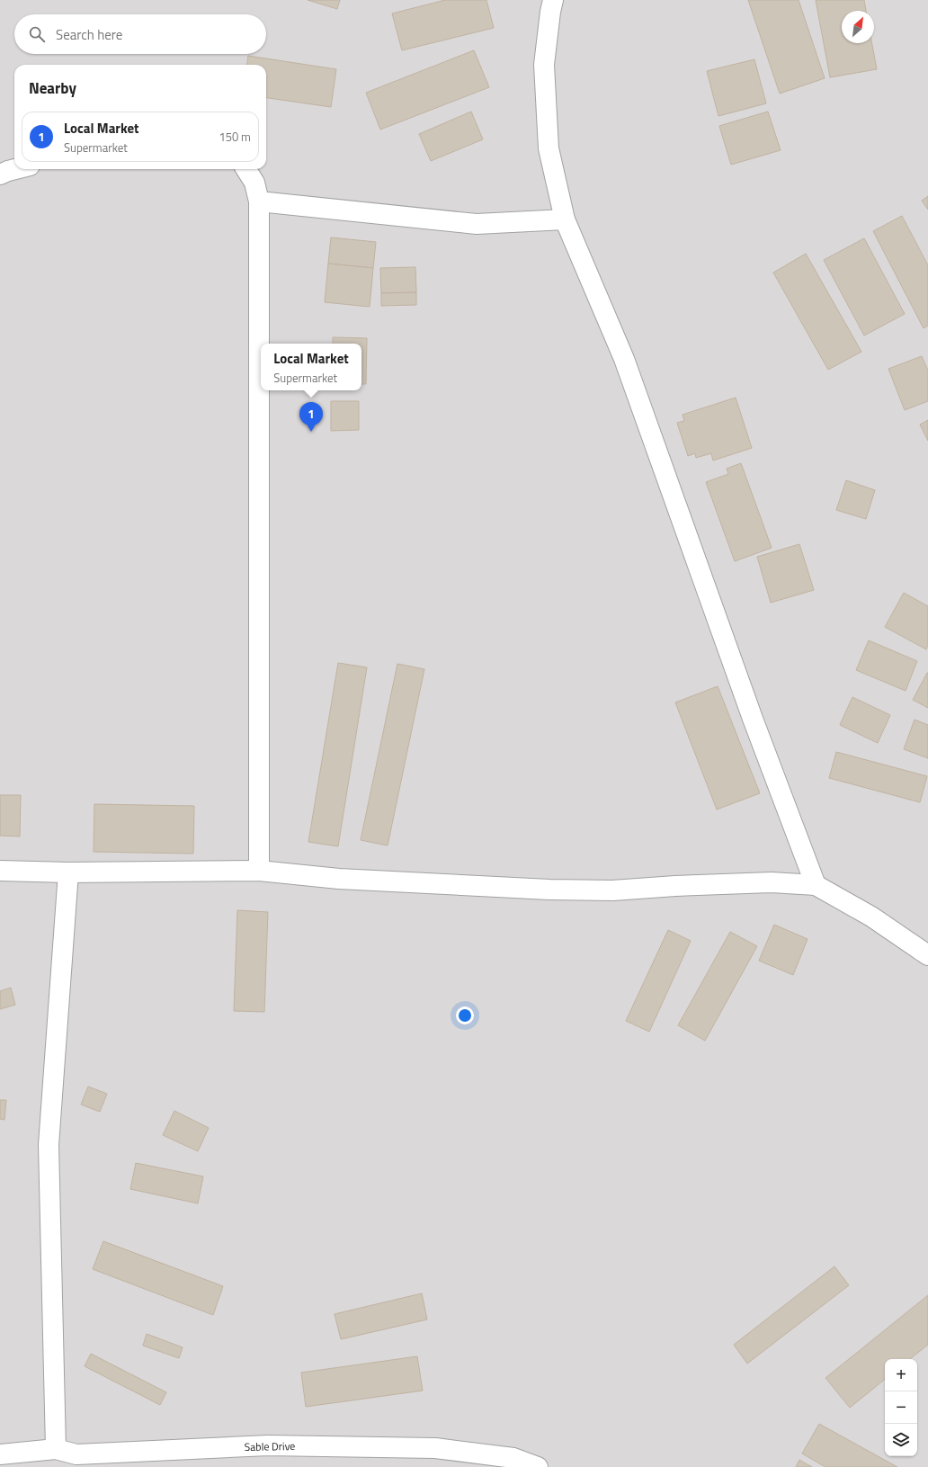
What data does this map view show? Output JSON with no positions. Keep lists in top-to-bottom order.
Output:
{
  "streets": {
    "street": ["Sable Drive"]
  },
  "north": "top right",
  "page": {
    "search": "Search here",
    "heading": "Nearby",
    "list": [
      {
        "mark": "1",
        "name": "Local Market",
        "note": "Supermarket",
        "value": "150 m"
      }
    ],
    "popup": ["Local Market", "Supermarket"],
    "pins": "1",
    "map_buttons": ["+", "−"]
  }
}
